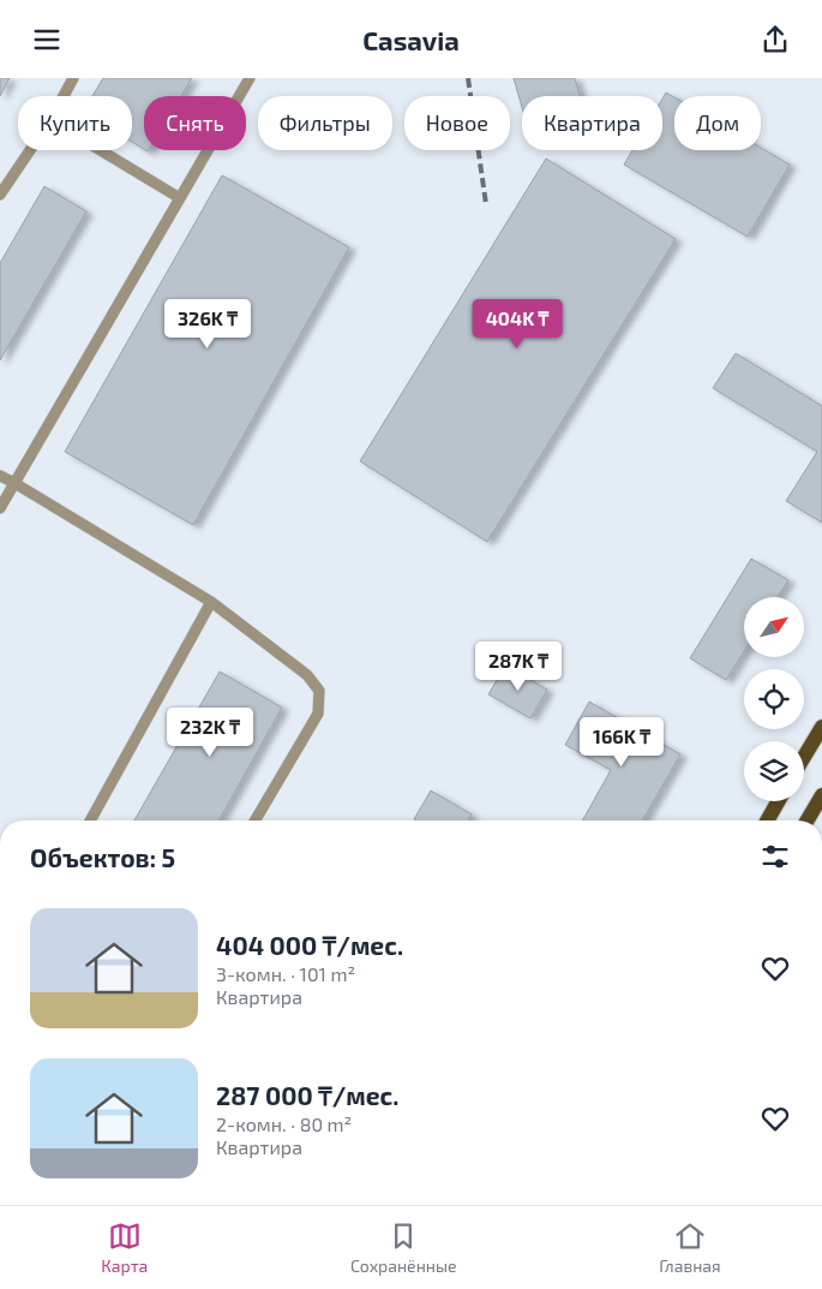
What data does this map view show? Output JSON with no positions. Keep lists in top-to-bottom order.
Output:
{
  "north": "top right",
  "page": {
    "header": "Casavia",
    "chip": [
      "Купить",
      "Снять",
      "Фильтры",
      "Новое",
      "Квартира",
      "Дом"
    ],
    "price": [
      "326K ₸",
      "404K ₸",
      "287K ₸",
      "232K ₸",
      "166K ₸"
    ],
    "heading": "Объектов: 5",
    "list": [
      {
        "name": "404 000 ₸/мес.",
        "note": "3-комн. · 101 m² · Квартира"
      },
      {
        "name": "287 000 ₸/мес.",
        "note": "2-комн. · 80 m² · Квартира"
      }
    ],
    "tabs": ["Карта", "Сохранённые", "Главная"]
  }
}
